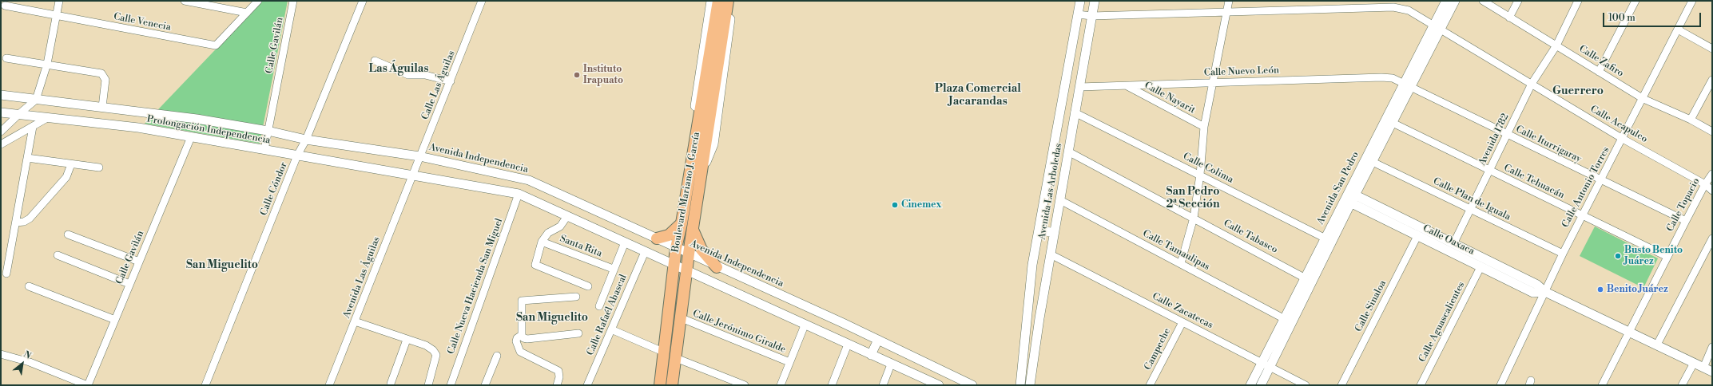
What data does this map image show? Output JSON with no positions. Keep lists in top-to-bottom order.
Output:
{
  "streets": {
    "main road": ["Boulevard Mariano J. García"],
    "street": [
      "Calle Venecia",
      "Calle Gavilán",
      "Calle Zafiro",
      "Calle Nuevo León",
      "Calle Las Águilas",
      "Calle Nayarit",
      "Calle Acapulco",
      "Prolongación Independencia",
      "Avenida 1782",
      "Calle Iturrigaray",
      "Avenida Independencia",
      "Calle Colima",
      "Calle Tehuacán",
      "Calle Antonio Torres",
      "Avenida San Pedro",
      "Calle Cóndor",
      "Avenida Las Arboledas",
      "Calle Plan de Iguala",
      "Calle Topacio",
      "Calle Tabasco",
      "Calle Oaxaca",
      "Santa Rita",
      "Calle Tamaulipas",
      "Avenida Las Águilas",
      "Calle Nueva Hacienda San Miguel",
      "Calle Sinaloa",
      "Calle Zacatecas",
      "Calle Rafaél Abascal",
      "Calle Aguascalientes",
      "Calle Jerónimo Giralde",
      "Campeche"
    ]
  },
  "crossings": [
    ["Calle Gavilán", "Prolongación Independencia"],
    ["Calle Zafiro", "Avenida 1782"],
    ["Calle Zafiro", "Calle Antonio Torres"],
    ["Calle Nuevo León", "Calle Nayarit"],
    ["Calle Nuevo León", "Calle Iturrigaray"],
    ["Calle Nuevo León", "Avenida San Pedro"],
    ["Calle Nuevo León", "Avenida Las Arboledas"],
    ["Calle Las Águilas", "Prolongación Independencia"],
    ["Calle Las Águilas", "Avenida Independencia"],
    ["Calle Las Águilas", "Avenida Las Águilas"],
    ["Calle Acapulco", "Avenida 1782"],
    ["Calle Acapulco", "Calle Antonio Torres"],
    ["Calle Acapulco", "Avenida San Pedro"],
    ["Calle Acapulco", "Avenida Las Arboledas"],
    ["Calle Acapulco", "Calle Topacio"],
    ["Prolongación Independencia", "Avenida Independencia"],
    ["Prolongación Independencia", "Calle Cóndor"],
    ["Prolongación Independencia", "Avenida Las Águilas"],
    ["Avenida 1782", "Calle Iturrigaray"],
    ["Avenida 1782", "Calle Tehuacán"],
    ["Avenida 1782", "Calle Plan de Iguala"],
    ["Avenida 1782", "Calle Oaxaca"],
    ["Calle Iturrigaray", "Calle Antonio Torres"],
    ["Calle Iturrigaray", "Avenida San Pedro"],
    ["Calle Iturrigaray", "Calle Topacio"],
    ["Avenida Independencia", "Boulevard Mariano J. García"],
    ["Calle Colima", "Avenida San Pedro"],
    ["Calle Colima", "Avenida Las Arboledas"],
    ["Calle Tehuacán", "Calle Antonio Torres"],
    ["Calle Tehuacán", "Avenida San Pedro"],
    ["Calle Tehuacán", "Calle Topacio"],
    ["Calle Antonio Torres", "Calle Plan de Iguala"],
    ["Calle Antonio Torres", "Calle Oaxaca"],
    ["Avenida San Pedro", "Calle Plan de Iguala"],
    ["Avenida San Pedro", "Calle Tabasco"],
    ["Avenida San Pedro", "Calle Oaxaca"],
    ["Avenida San Pedro", "Calle Tamaulipas"],
    ["Avenida San Pedro", "Calle Zacatecas"],
    ["Avenida Las Arboledas", "Calle Tabasco"],
    ["Avenida Las Arboledas", "Calle Tamaulipas"],
    ["Avenida Las Arboledas", "Calle Zacatecas"],
    ["Boulevard Mariano J. García", "Calle Jerónimo Giralde"],
    ["Calle Topacio", "Calle Oaxaca"],
    ["Calle Oaxaca", "Calle Sinaloa"],
    ["Calle Oaxaca", "Calle Aguascalientes"],
    ["Calle Zacatecas", "Campeche"]
  ],
  "districts": [
    "Las Águilas",
    "Plaza Comercial Jacarandas",
    "Guerrero",
    "San Pedro 2ª Sección",
    "San Miguelito",
    "San Miguelito"
  ],
  "places": [
    "Instituto Irapuato",
    "Cinemex",
    "Busto Benito Juárez",
    "Benito Juárez"
  ],
  "scale_bar": "100 m",
  "north": "top right"
}
